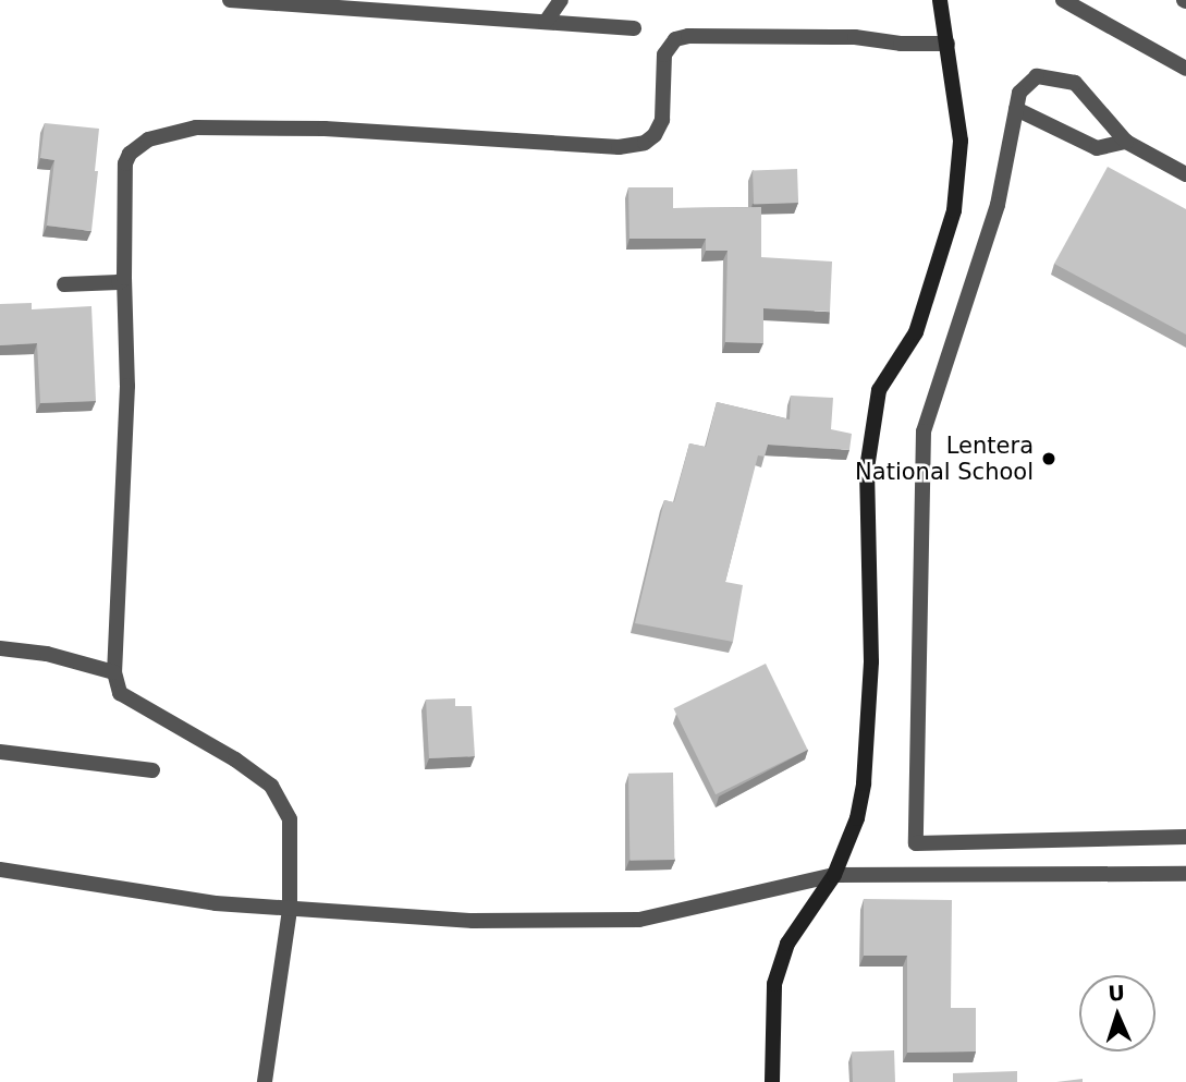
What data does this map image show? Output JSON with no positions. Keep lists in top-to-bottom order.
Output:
{
  "places": ["Lentera National School"],
  "north": "top"
}
